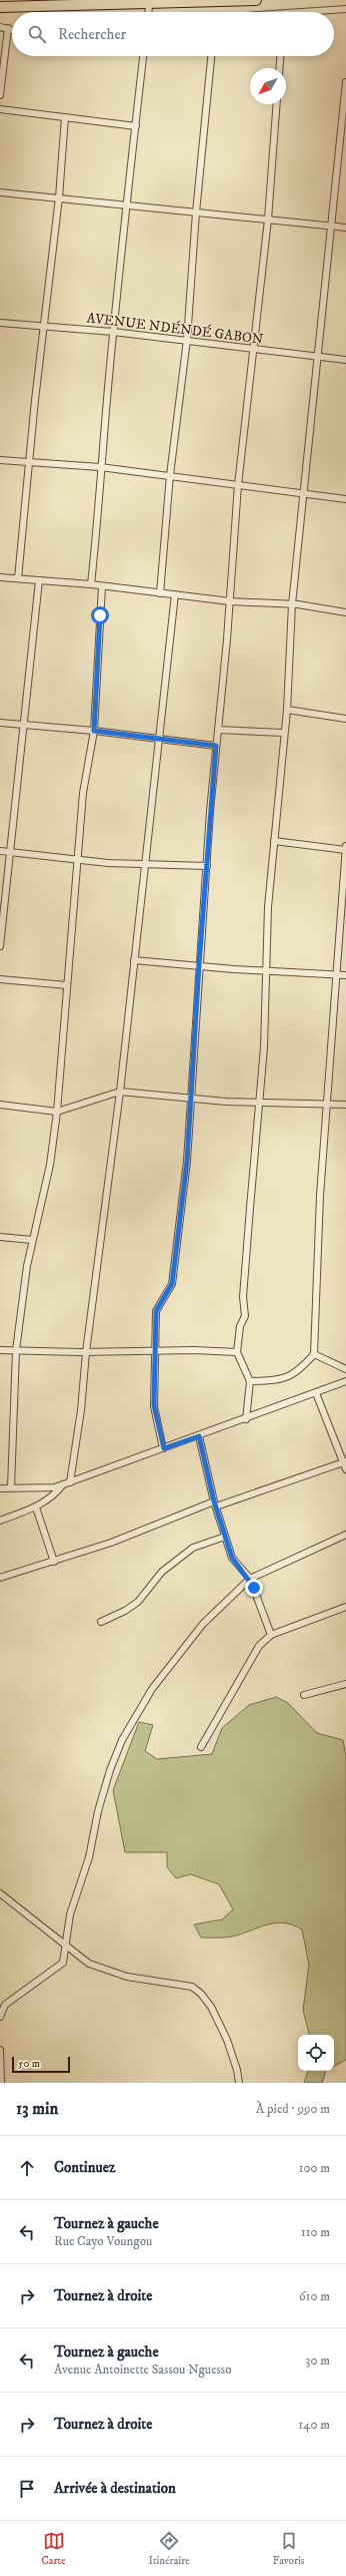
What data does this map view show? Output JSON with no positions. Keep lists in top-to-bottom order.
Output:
{
  "streets": {
    "street": ["AVENUE NDÉNDÉ GABON"]
  },
  "scale_bar": "50 m",
  "north": "bottom left",
  "page": {
    "search": "Rechercher",
    "scale": "50 m",
    "heading": ["13 min", "À pied · 990 m"],
    "list": [
      ["Continuez", "100 m"],
      ["Tournez à gauche", "Rue Cayo Voungou", "110 m"],
      ["Tournez à droite", "610 m"],
      ["Tournez à gauche", "Avenue Antoinette Sassou Nguesso", "30 m"],
      ["Tournez à droite", "140 m"],
      "Arrivée à destination"
    ],
    "nav": ["Carte", "Itinéraire", "Favoris"]
  }
}
